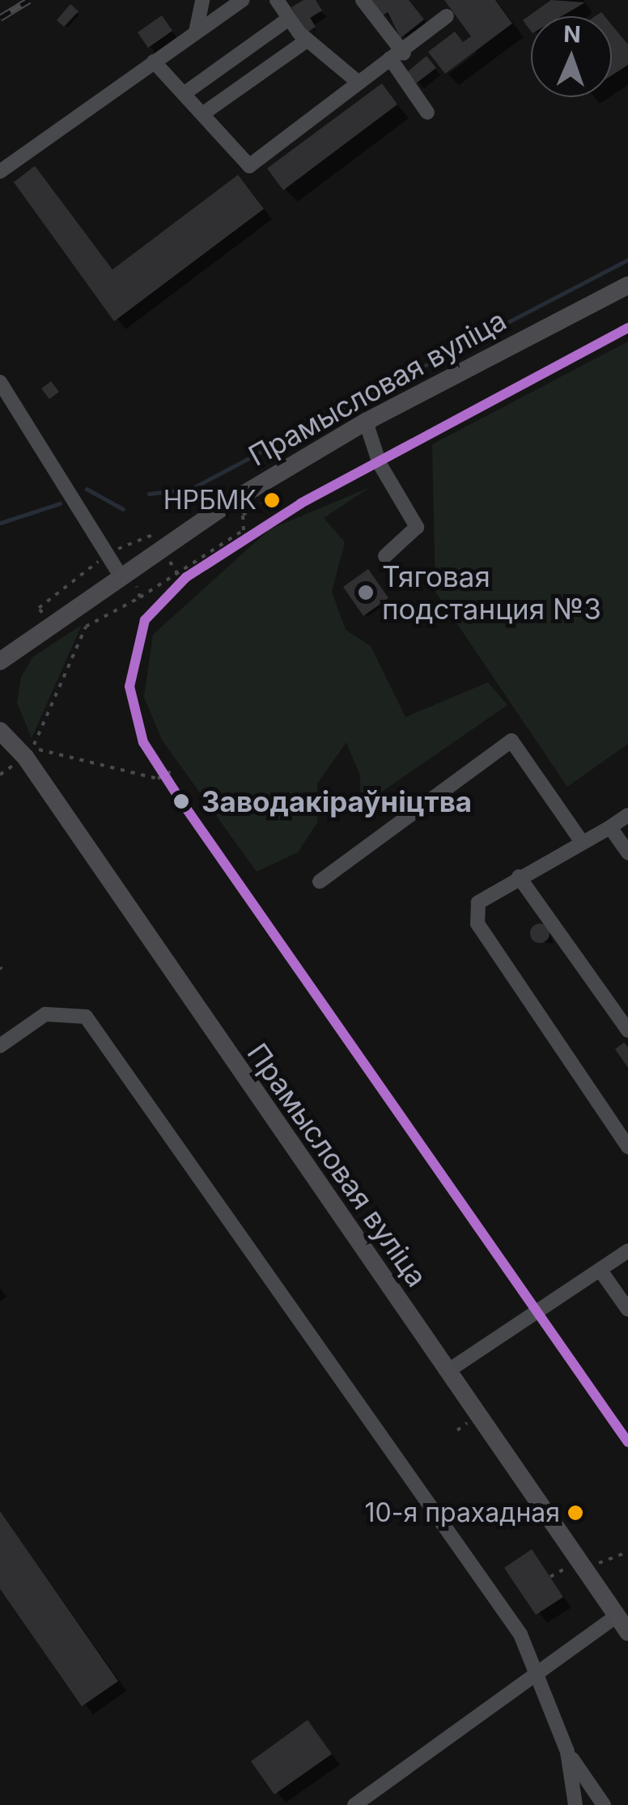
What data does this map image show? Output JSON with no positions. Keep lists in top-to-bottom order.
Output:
{
  "streets": {
    "main road": ["Прамысловая вуліца"]
  },
  "places": [
    "НРБМК",
    "Тяговая подстанция №3",
    "Заводакіраўніцтва",
    "10-я прахадная"
  ],
  "north": "top"
}
